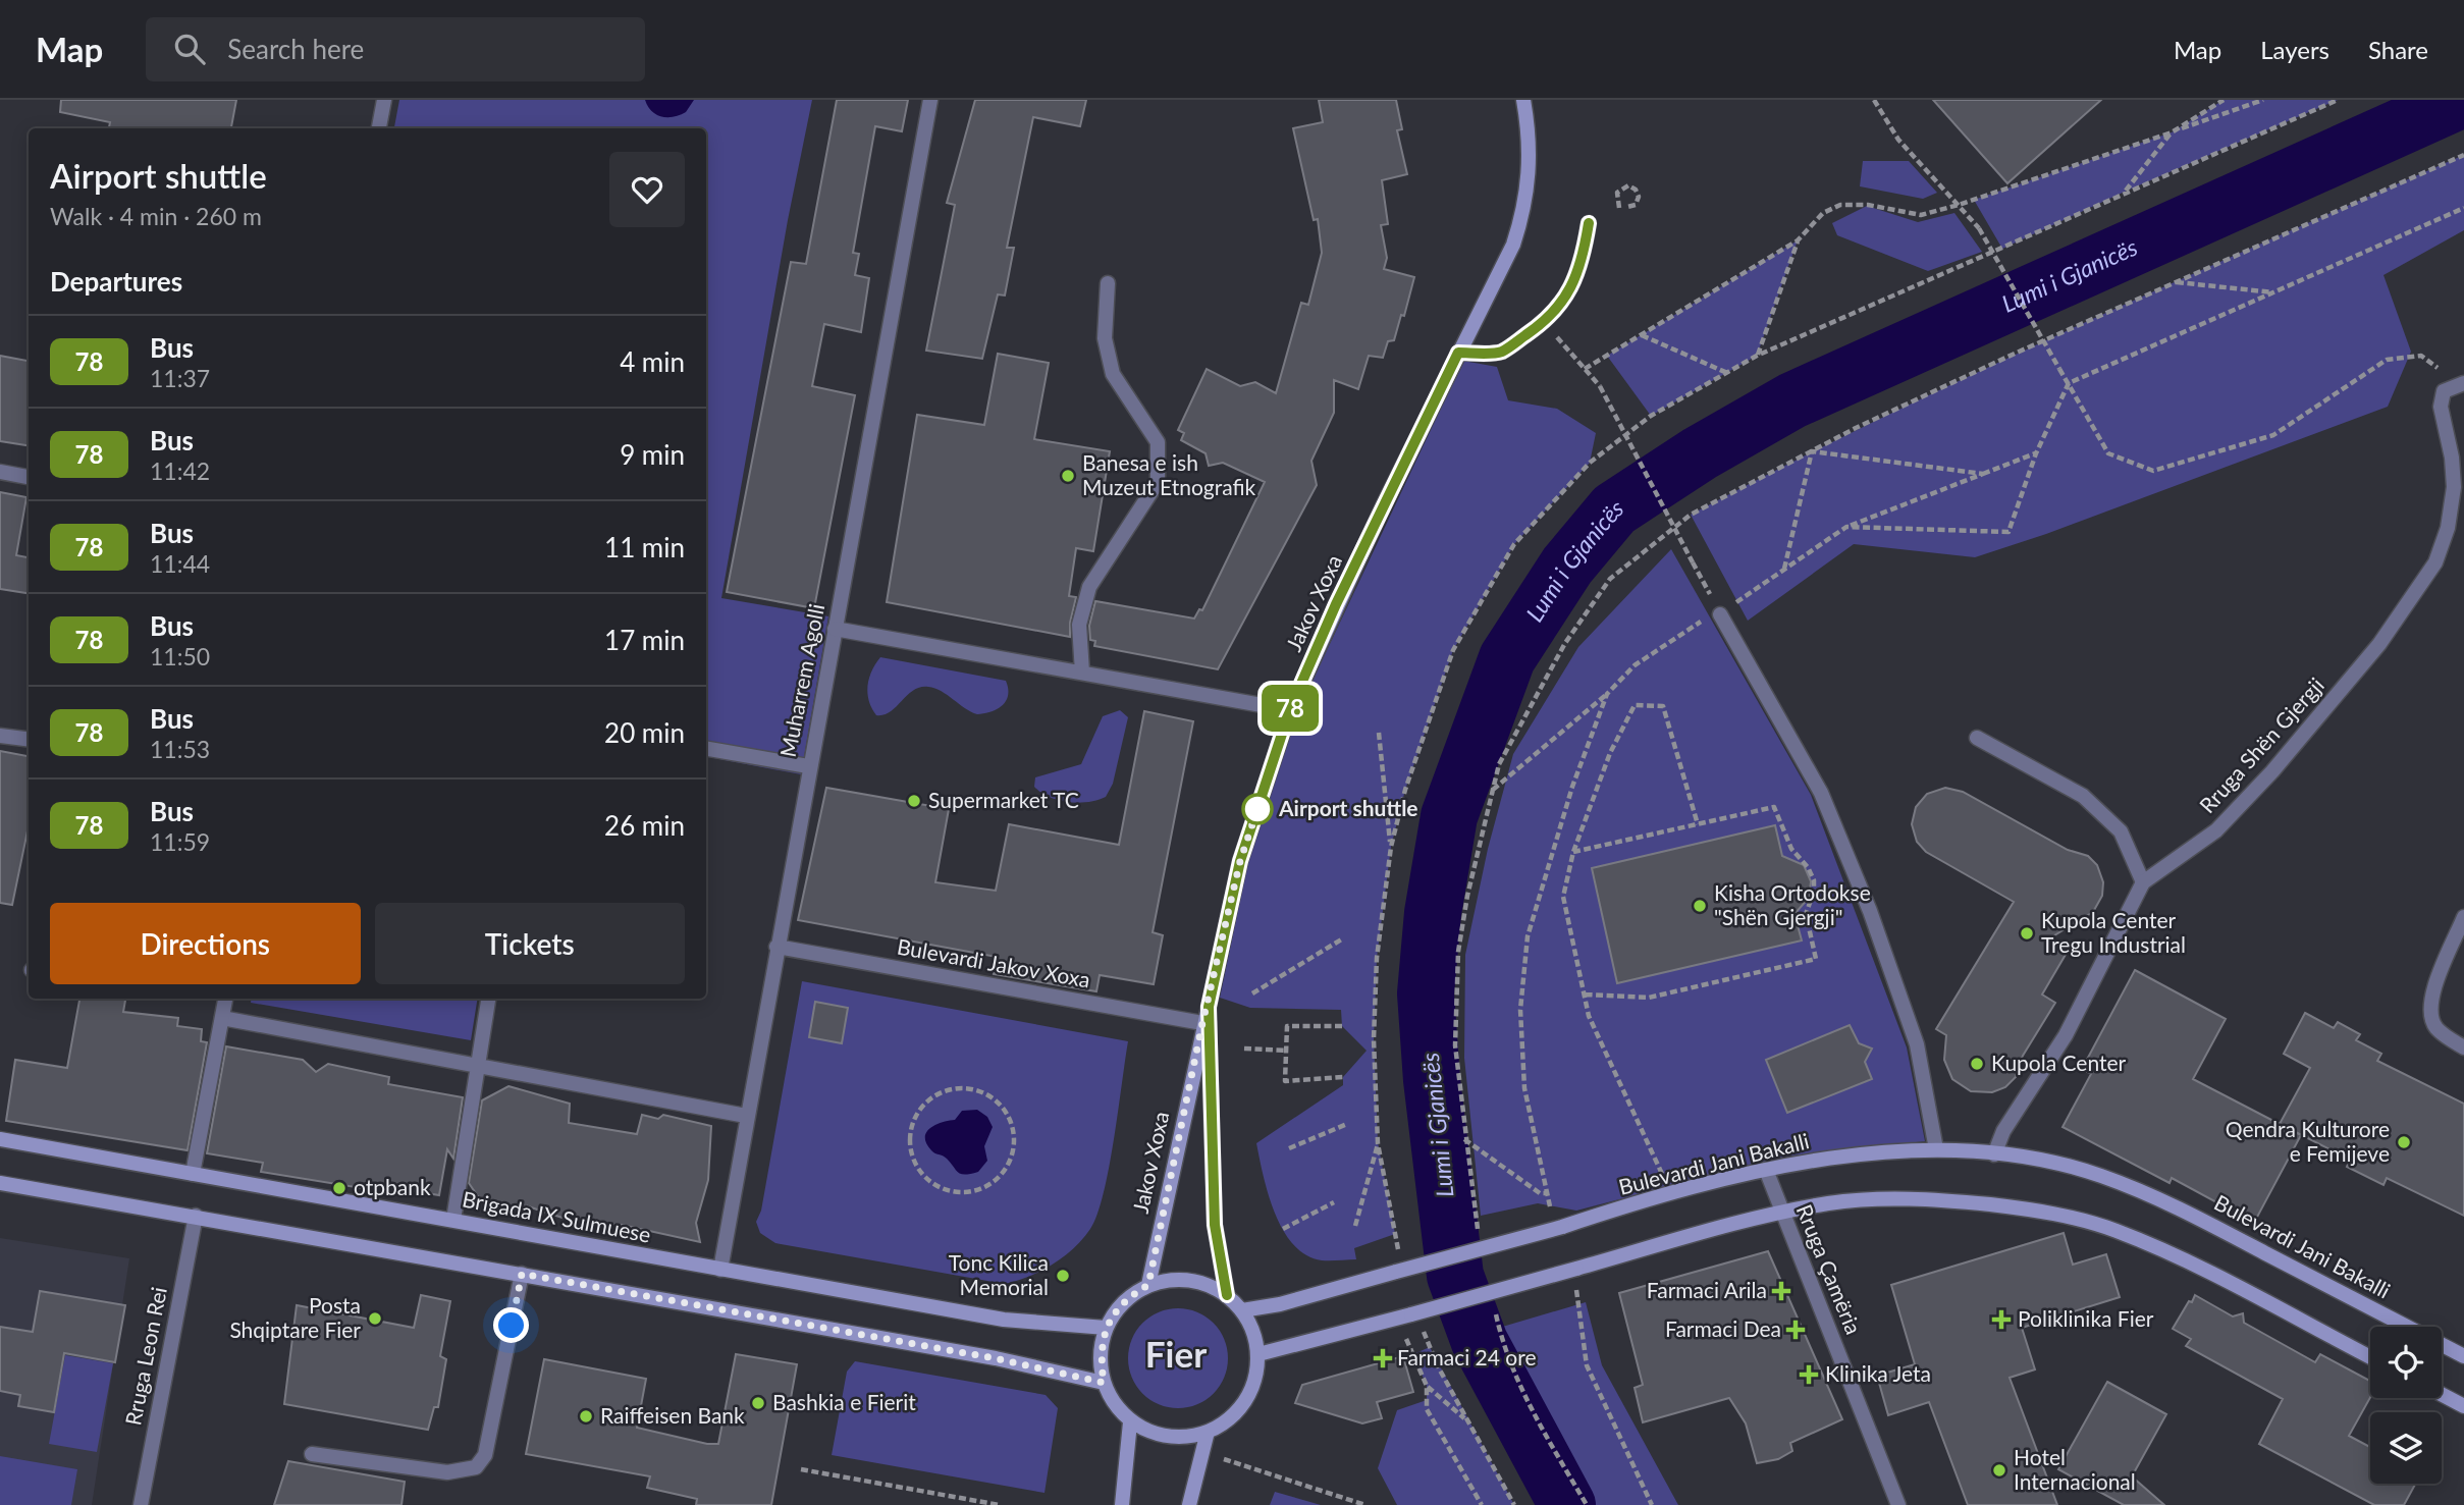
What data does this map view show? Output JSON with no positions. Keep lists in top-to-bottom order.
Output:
{
  "streets": {
    "main road": ["Jakov Xoxa", "Bulevardi Jani Bakalli", "Brigada IX Sulmuese"],
    "street": [
      "Muharrem Agolli",
      "Rruga Shën Gjergji",
      "Bulevardi Jakov Xoxa",
      "Rruga Çamëria",
      "Rruga Leon Rei"
    ]
  },
  "crossings": [
    ["Jakov Xoxa", "Bulevardi Jakov Xoxa"],
    ["Jakov Xoxa", "Bulevardi Jani Bakalli"],
    ["Jakov Xoxa", "Brigada IX Sulmuese"],
    ["Muharrem Agolli", "Bulevardi Jakov Xoxa"],
    ["Muharrem Agolli", "Brigada IX Sulmuese"],
    ["Rruga Shën Gjergji", "Bulevardi Jani Bakalli"],
    ["Bulevardi Jani Bakalli", "Brigada IX Sulmuese"],
    ["Bulevardi Jani Bakalli", "Rruga Çamëria"]
  ],
  "districts": ["Fier"],
  "water": ["Lumi i Gjanicës"],
  "places": {
    "other": [
      "Banesa e ish Muzeut Etnografik",
      "Supermarket TC",
      "Airport shuttle",
      "Kisha Ortodokse \"Shën Gjergji\"",
      "Kupola Center Tregu Industrial",
      "Kupola Center",
      "Qendra Kulturore e Femijeve",
      "otpbank",
      "Tonc Kilica Memorial",
      "Posta Shqiptare Fier",
      "Bashkia e Fierit",
      "Raiffeisen Bank",
      "Hotel Internacional"
    ],
    "health": [
      "Farmaci Arila",
      "Poliklinika Fier",
      "Farmaci Dea",
      "Farmaci 24 ore",
      "Klinika Jeta"
    ]
  },
  "lines": ["bus line 78"],
  "page": {
    "header": "Map",
    "search": "Search here",
    "nav": ["Map", "Layers", "Share"],
    "on_map": "78",
    "heading": [
      ["Airport shuttle", "Walk · 4 min · 260 m"],
      "Departures"
    ],
    "list": [
      {
        "mark": "78",
        "name": "Bus",
        "note": "11:37",
        "value": "4 min"
      },
      {
        "mark": "78",
        "name": "Bus",
        "note": "11:42",
        "value": "9 min"
      },
      {
        "mark": "78",
        "name": "Bus",
        "note": "11:44",
        "value": "11 min"
      },
      {
        "mark": "78",
        "name": "Bus",
        "note": "11:50",
        "value": "17 min"
      },
      {
        "mark": "78",
        "name": "Bus",
        "note": "11:53",
        "value": "20 min"
      },
      {
        "mark": "78",
        "name": "Bus",
        "note": "11:59",
        "value": "26 min"
      }
    ],
    "buttons": ["Directions", "Tickets"]
  }
}
